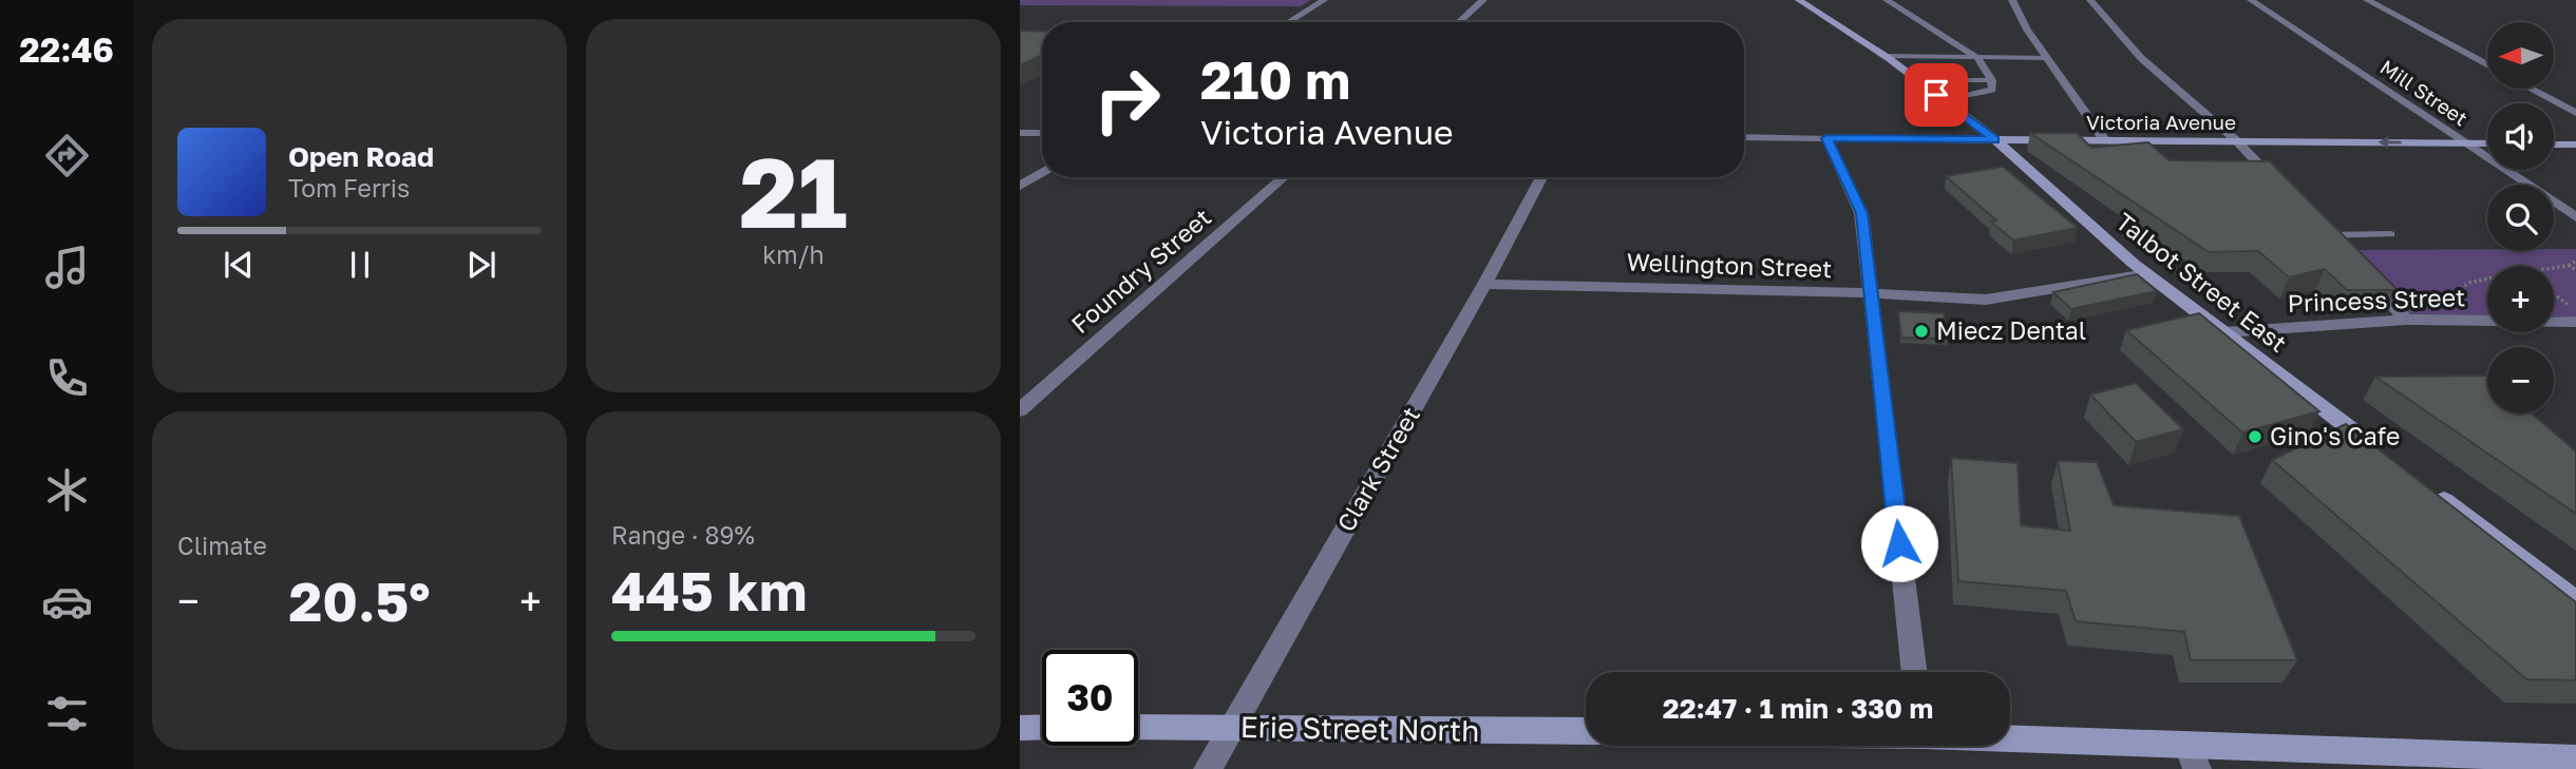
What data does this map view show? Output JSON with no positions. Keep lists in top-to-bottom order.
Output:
{
  "streets": {
    "main road": ["Victoria Avenue", "Talbot Street East", "Erie Street North"],
    "street": [
      "Mill Street",
      "Wellington Street",
      "Foundry Street",
      "Princess Street",
      "Clark Street"
    ]
  },
  "crossings": [
    ["Mill Street", "Victoria Avenue"],
    ["Victoria Avenue", "Talbot Street East"],
    ["Wellington Street", "Talbot Street East"],
    ["Wellington Street", "Clark Street"],
    ["Talbot Street East", "Princess Street"],
    ["Clark Street", "Erie Street North"]
  ],
  "places": ["Miecz Dental", "Gino's Cafe"],
  "north": "left",
  "page": {
    "tabs": "22:46",
    "tile": [
      ["21", "km/h"],
      "Climate",
      ["Range · 89%", "445 km"]
    ],
    "map_buttons": ["+", "−"],
    "turn": ["210 m", "Victoria Avenue"],
    "song": ["Open Road", "Tom Ferris"],
    "heat": ["−", "20.5°", "+"],
    "limit": "30",
    "trip": "22:47 · 1 min · 330 m"
  }
}
